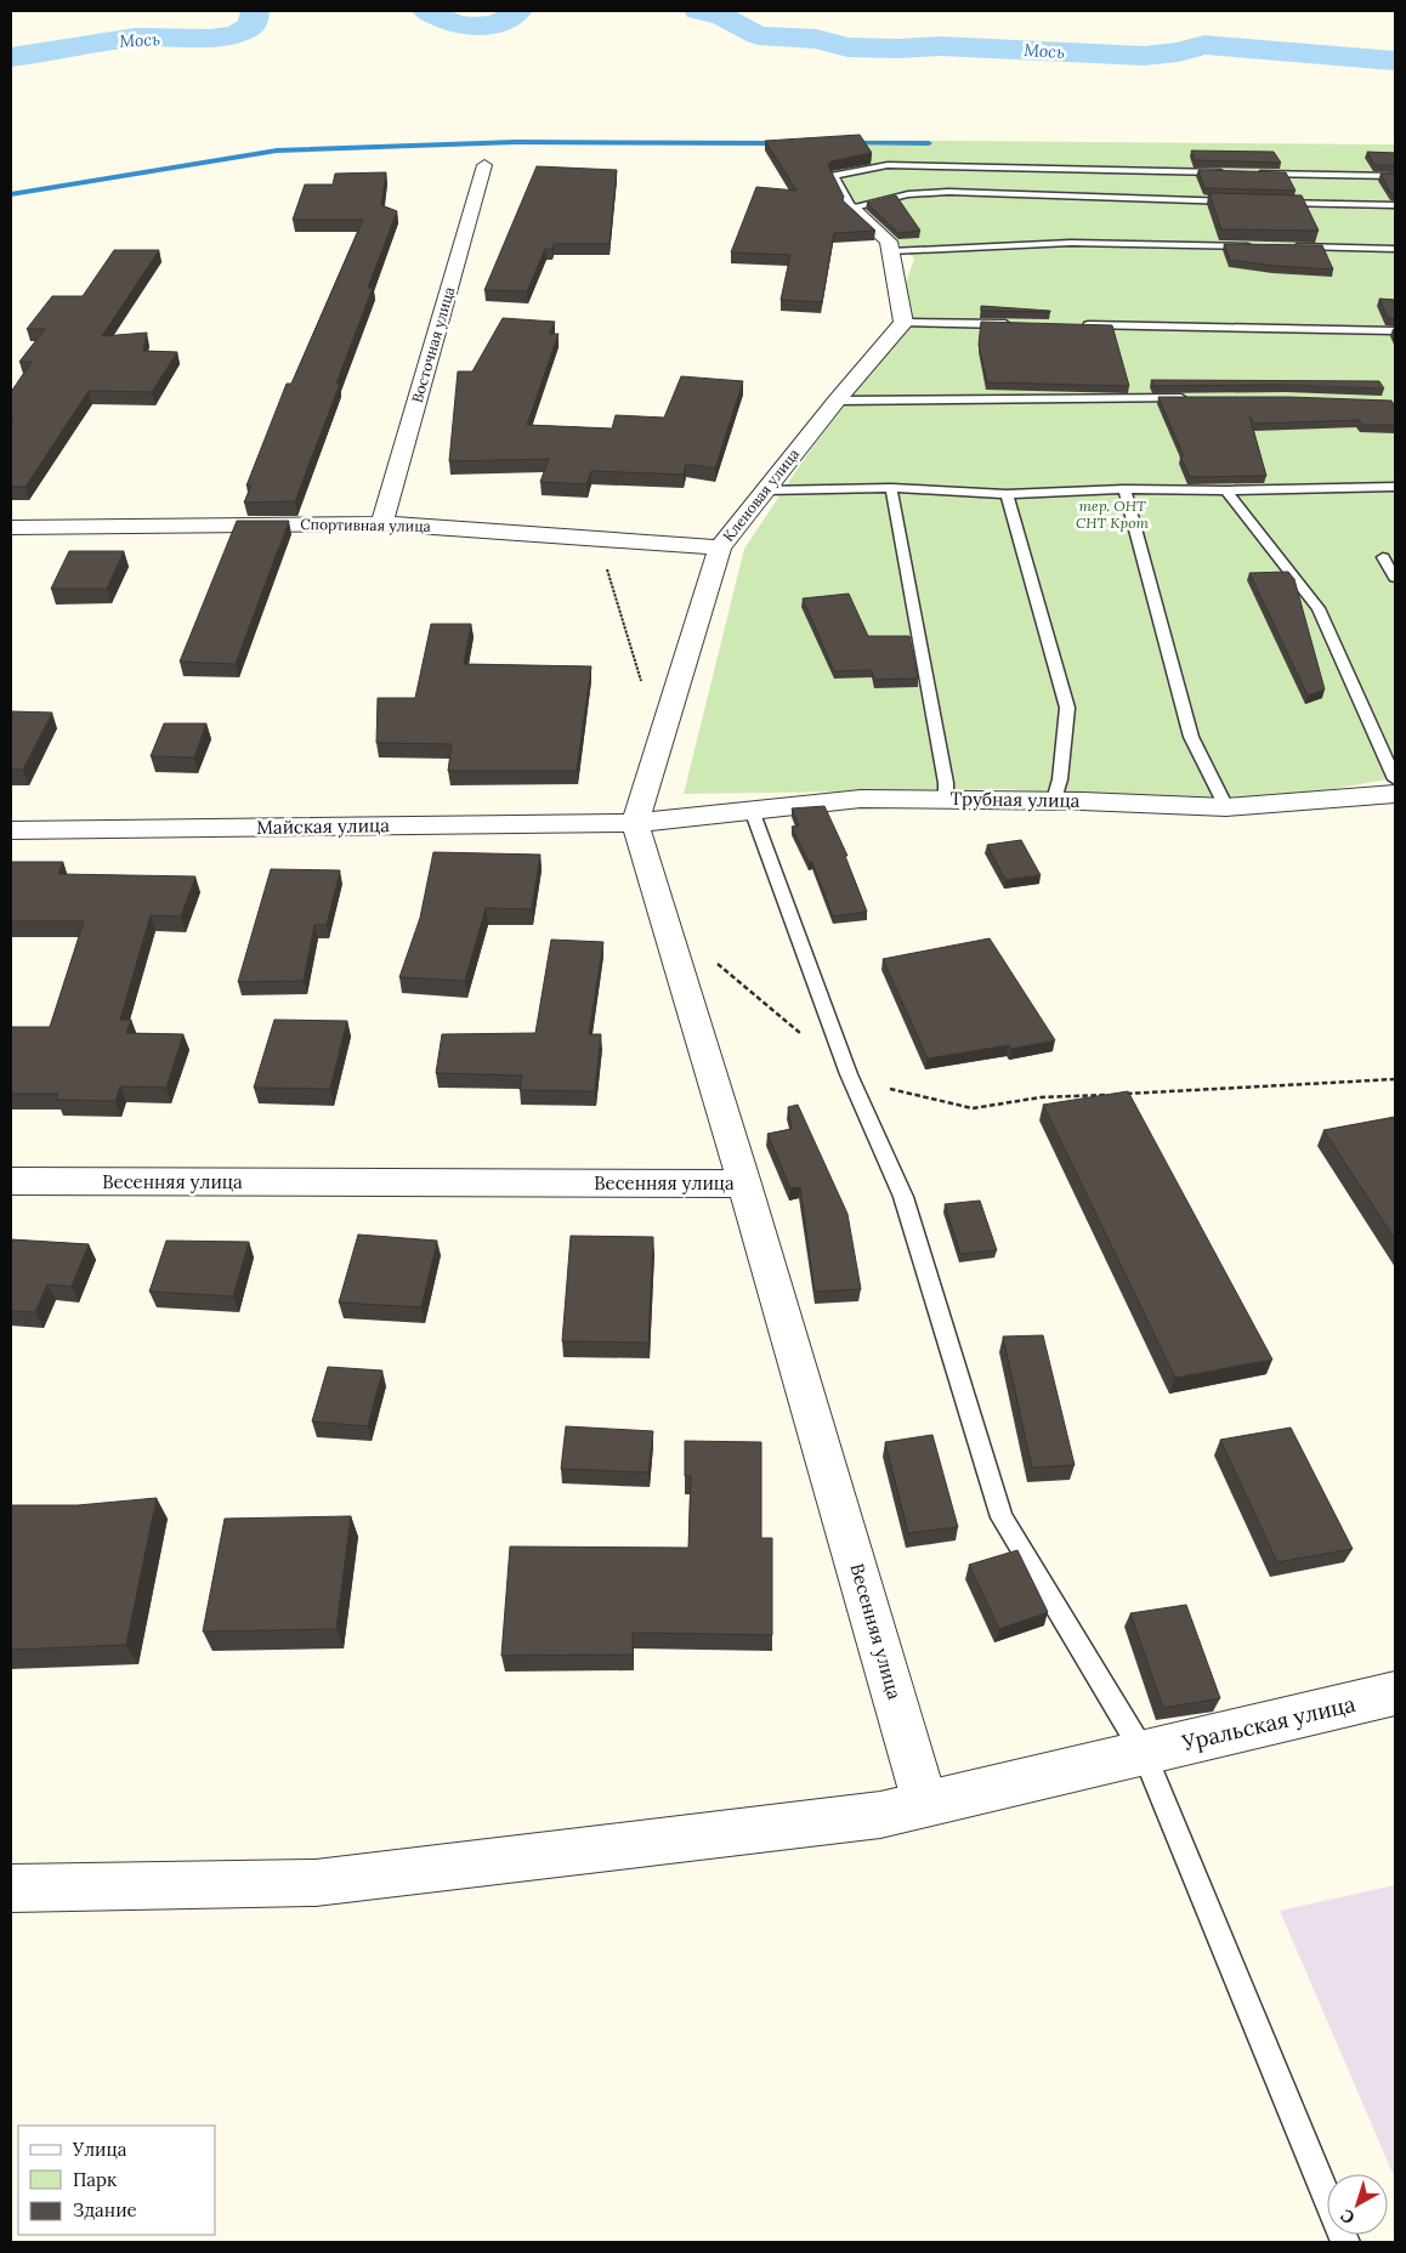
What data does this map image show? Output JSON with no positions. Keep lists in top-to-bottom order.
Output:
{
  "streets": {
    "street": [
      "Восточная улица",
      "Кленовая улица",
      "Спортивная улица",
      "Трубная улица",
      "Майская улица",
      "Весенняя улица",
      "Уральская улица"
    ]
  },
  "crossings": [
    ["Восточная улица", "Спортивная улица"],
    ["Кленовая улица", "Спортивная улица"],
    ["Кленовая улица", "Трубная улица"],
    ["Кленовая улица", "Майская улица"],
    ["Трубная улица", "Майская улица"],
    ["Весенняя улица", "Уральская улица"]
  ],
  "water": ["Мось"],
  "parks": ["тер. ОНТ СНТ Крот"],
  "legend": ["Улица", "Парк", "Здание"],
  "north": "bottom left"
}
